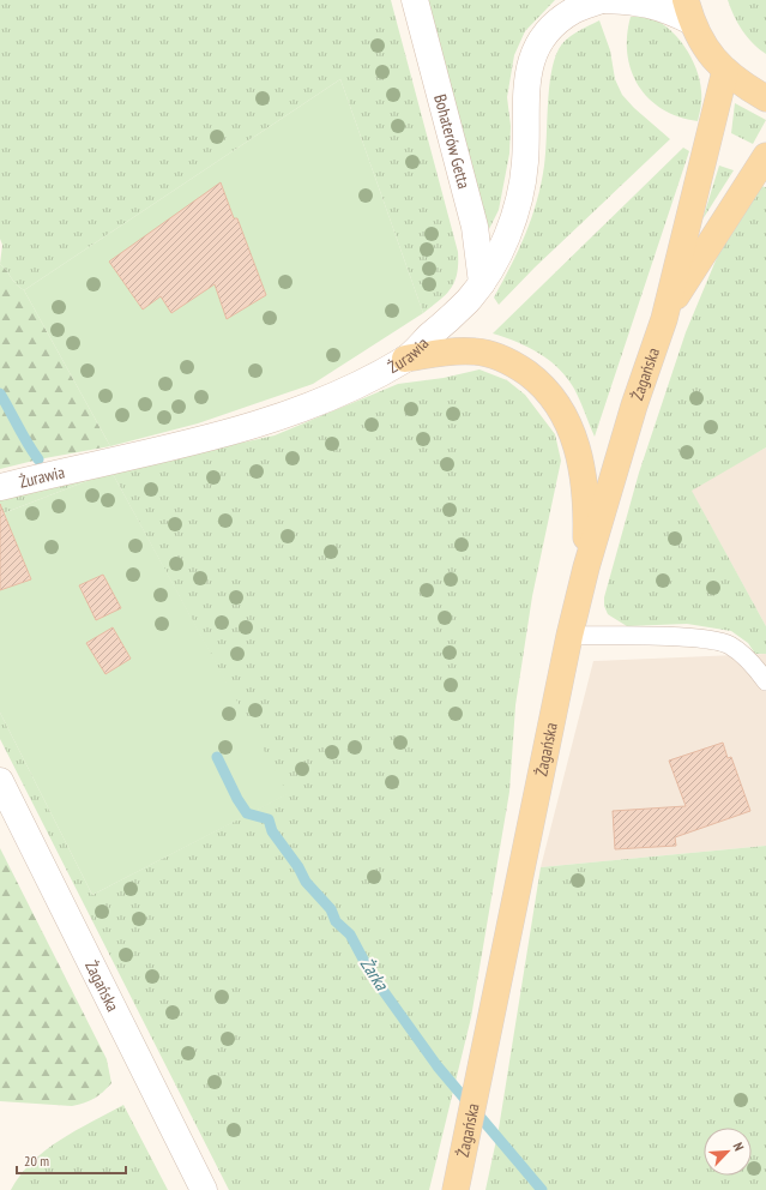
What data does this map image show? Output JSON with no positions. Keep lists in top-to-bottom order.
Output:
{
  "streets": {
    "main road": ["Żagańska"],
    "street": ["Bohaterów Getta", "Żurawia"]
  },
  "crossings": [
    ["Bohaterów Getta", "Żurawia"]
  ],
  "water": ["Żarka"],
  "scale_bar": "20 m",
  "north": "top right"
}
